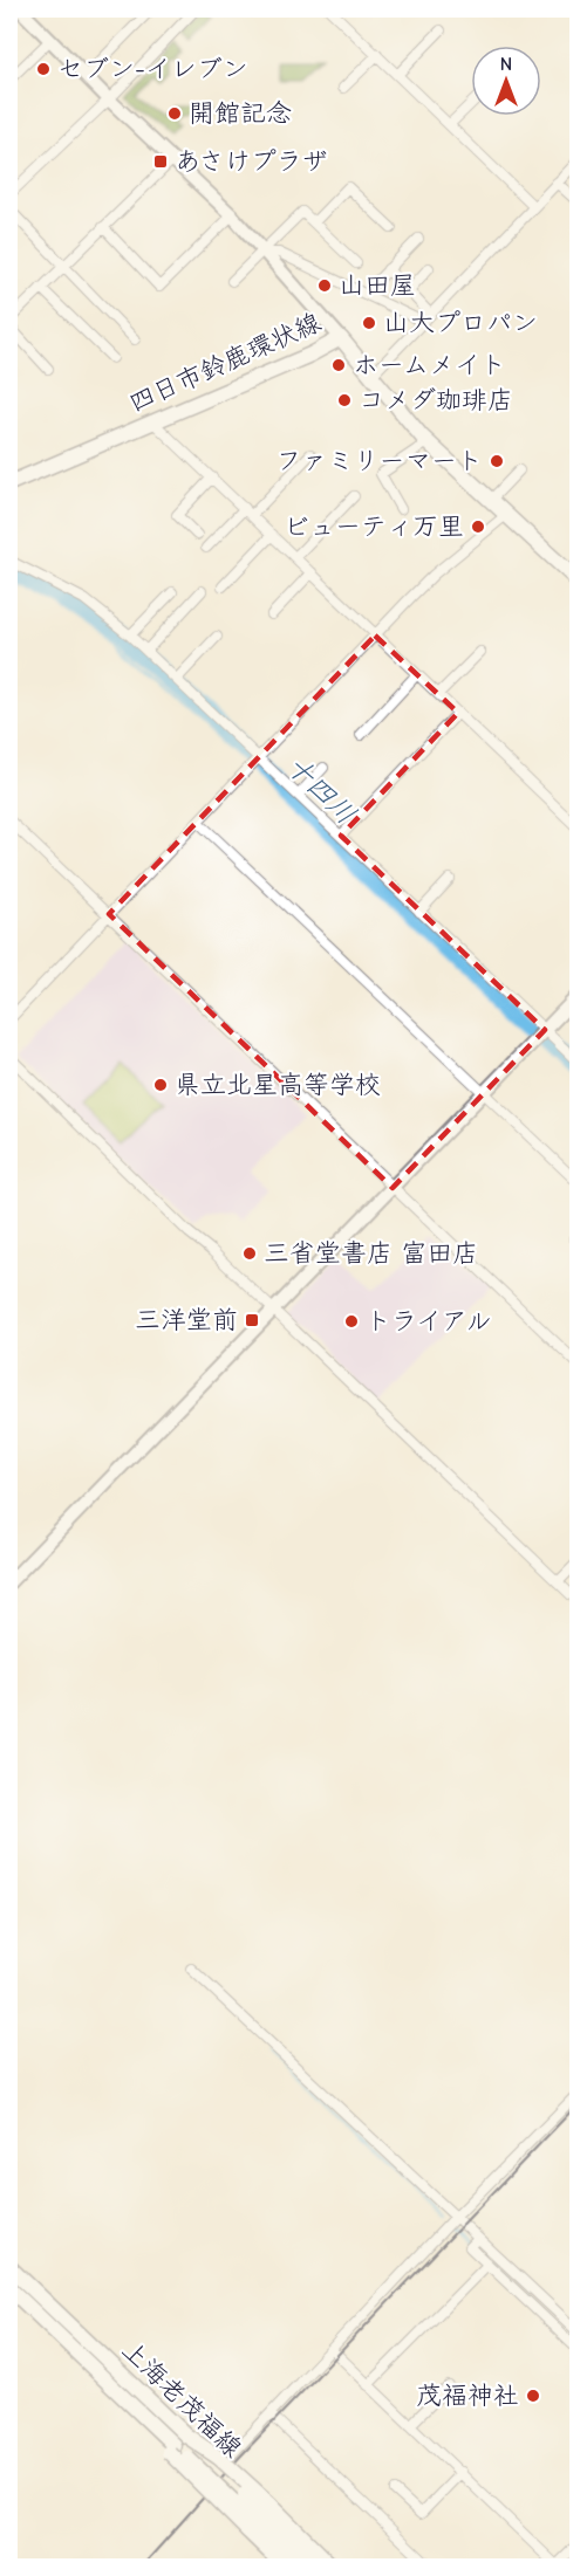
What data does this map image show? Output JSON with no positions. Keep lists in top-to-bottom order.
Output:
{
  "streets": {
    "main road": ["四日市鈴鹿環状線", "上海老茂福線"]
  },
  "water": ["十四川"],
  "places": {
    "other": [
      "セブン-イレブン",
      "開館記念",
      "山田屋",
      "山大プロパン",
      "ホームメイト",
      "コメダ珈琲店",
      "ファミリーマート",
      "ビューティ万里",
      "県立北星高等学校",
      "三省堂書店 富田店",
      "トライアル",
      "茂福神社"
    ],
    "transit": ["あさけプラザ", "三洋堂前"]
  },
  "north": "top"
}
